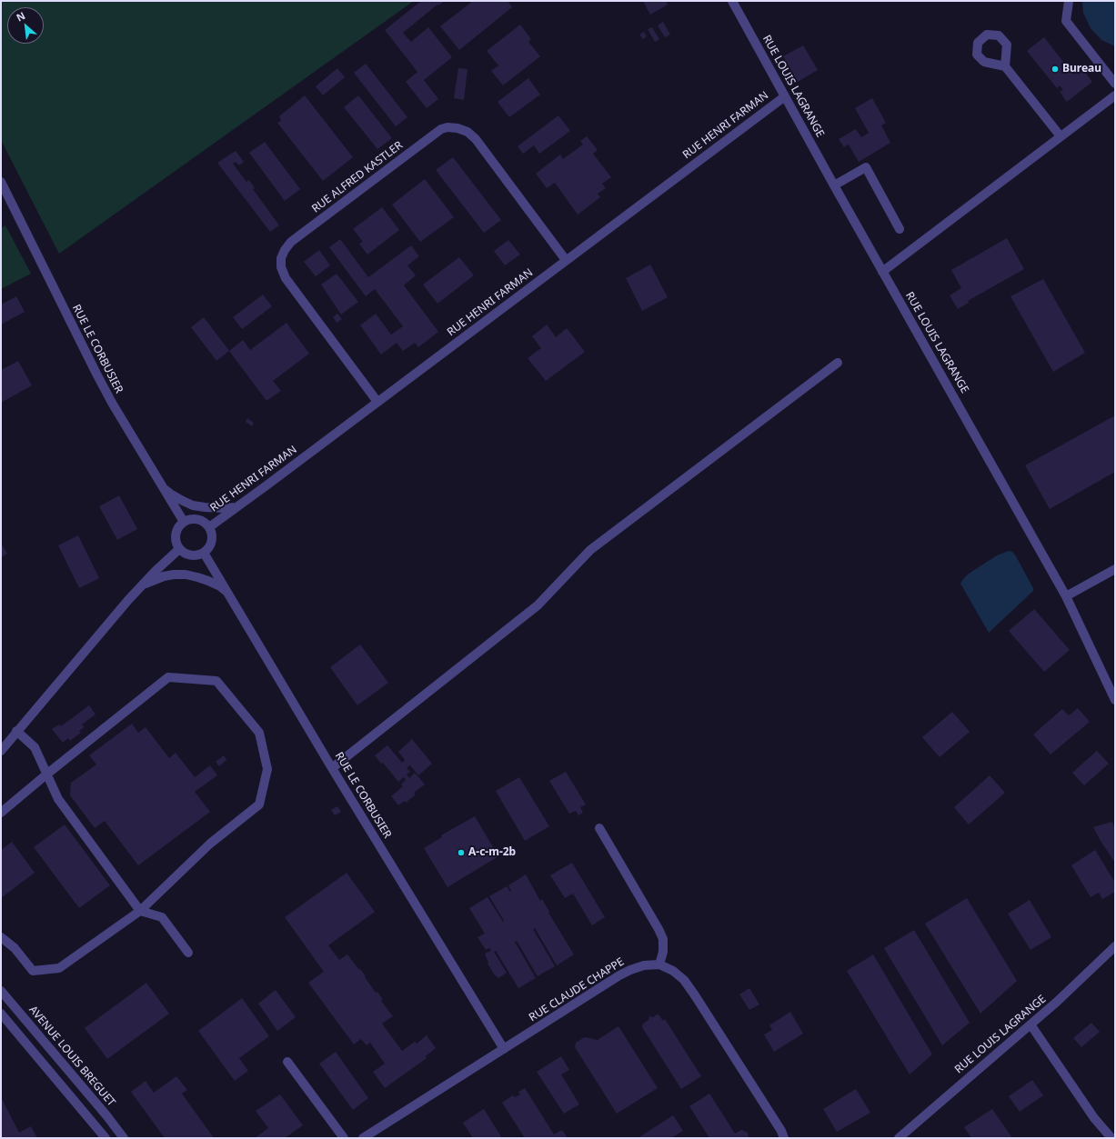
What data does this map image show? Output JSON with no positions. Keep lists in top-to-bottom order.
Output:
{
  "streets": {
    "street": [
      "RUE LOUIS LAGRANGE",
      "RUE HENRI FARMAN",
      "RUE ALFRED KASTLER",
      "RUE LE CORBUSIER",
      "RUE CLAUDE CHAPPE",
      "AVENUE LOUIS BREGUET"
    ]
  },
  "crossings": [
    ["RUE LOUIS LAGRANGE", "RUE HENRI FARMAN"],
    ["RUE HENRI FARMAN", "RUE ALFRED KASTLER"],
    ["RUE HENRI FARMAN", "RUE LE CORBUSIER"],
    ["RUE LE CORBUSIER", "RUE CLAUDE CHAPPE"]
  ],
  "places": ["Bureau", "A-c-m-2b"],
  "north": "top left"
}
